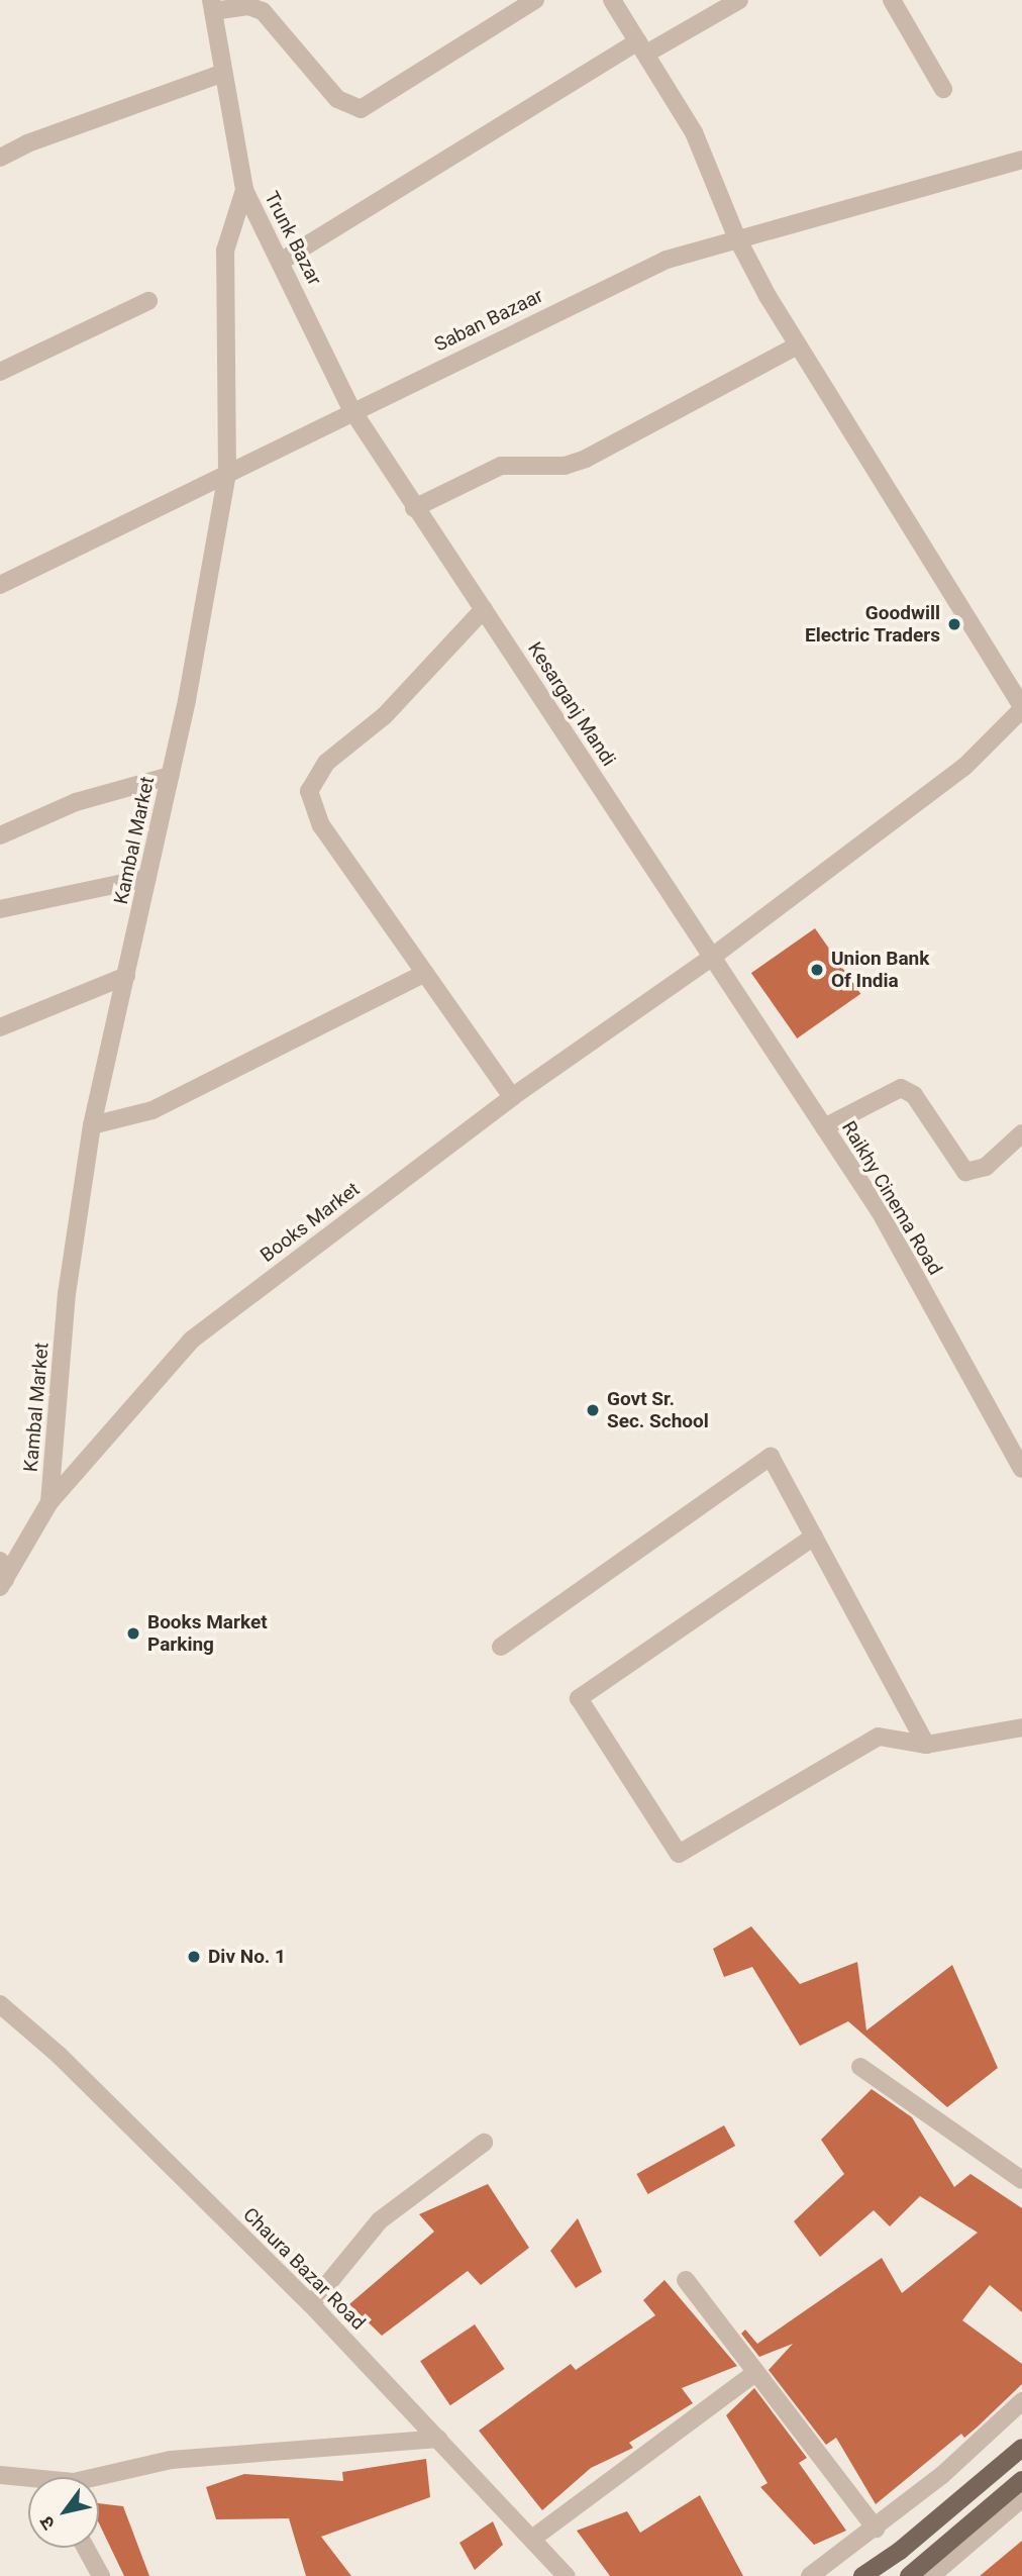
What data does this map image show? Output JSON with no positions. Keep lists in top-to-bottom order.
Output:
{
  "streets": {
    "street": [
      "Trunk Bazar",
      "Saban Bazaar",
      "Kesarganj Mandi",
      "Kambal Market",
      "Raikhy Cinema Road",
      "Books Market",
      "Chaura Bazar Road"
    ]
  },
  "crossings": [
    ["Trunk Bazar", "Saban Bazaar"],
    ["Trunk Bazar", "Kesarganj Mandi"],
    ["Trunk Bazar", "Kambal Market"],
    ["Saban Bazaar", "Kambal Market"],
    ["Kesarganj Mandi", "Raikhy Cinema Road"],
    ["Kesarganj Mandi", "Books Market"],
    ["Kambal Market", "Books Market"],
    ["Raikhy Cinema Road", "Books Market"]
  ],
  "places": [
    "Goodwill Electric Traders",
    "Union Bank Of India",
    "Govt Sr. Sec. School",
    "Books Market Parking",
    "Div No. 1"
  ],
  "north": "bottom left"
}
